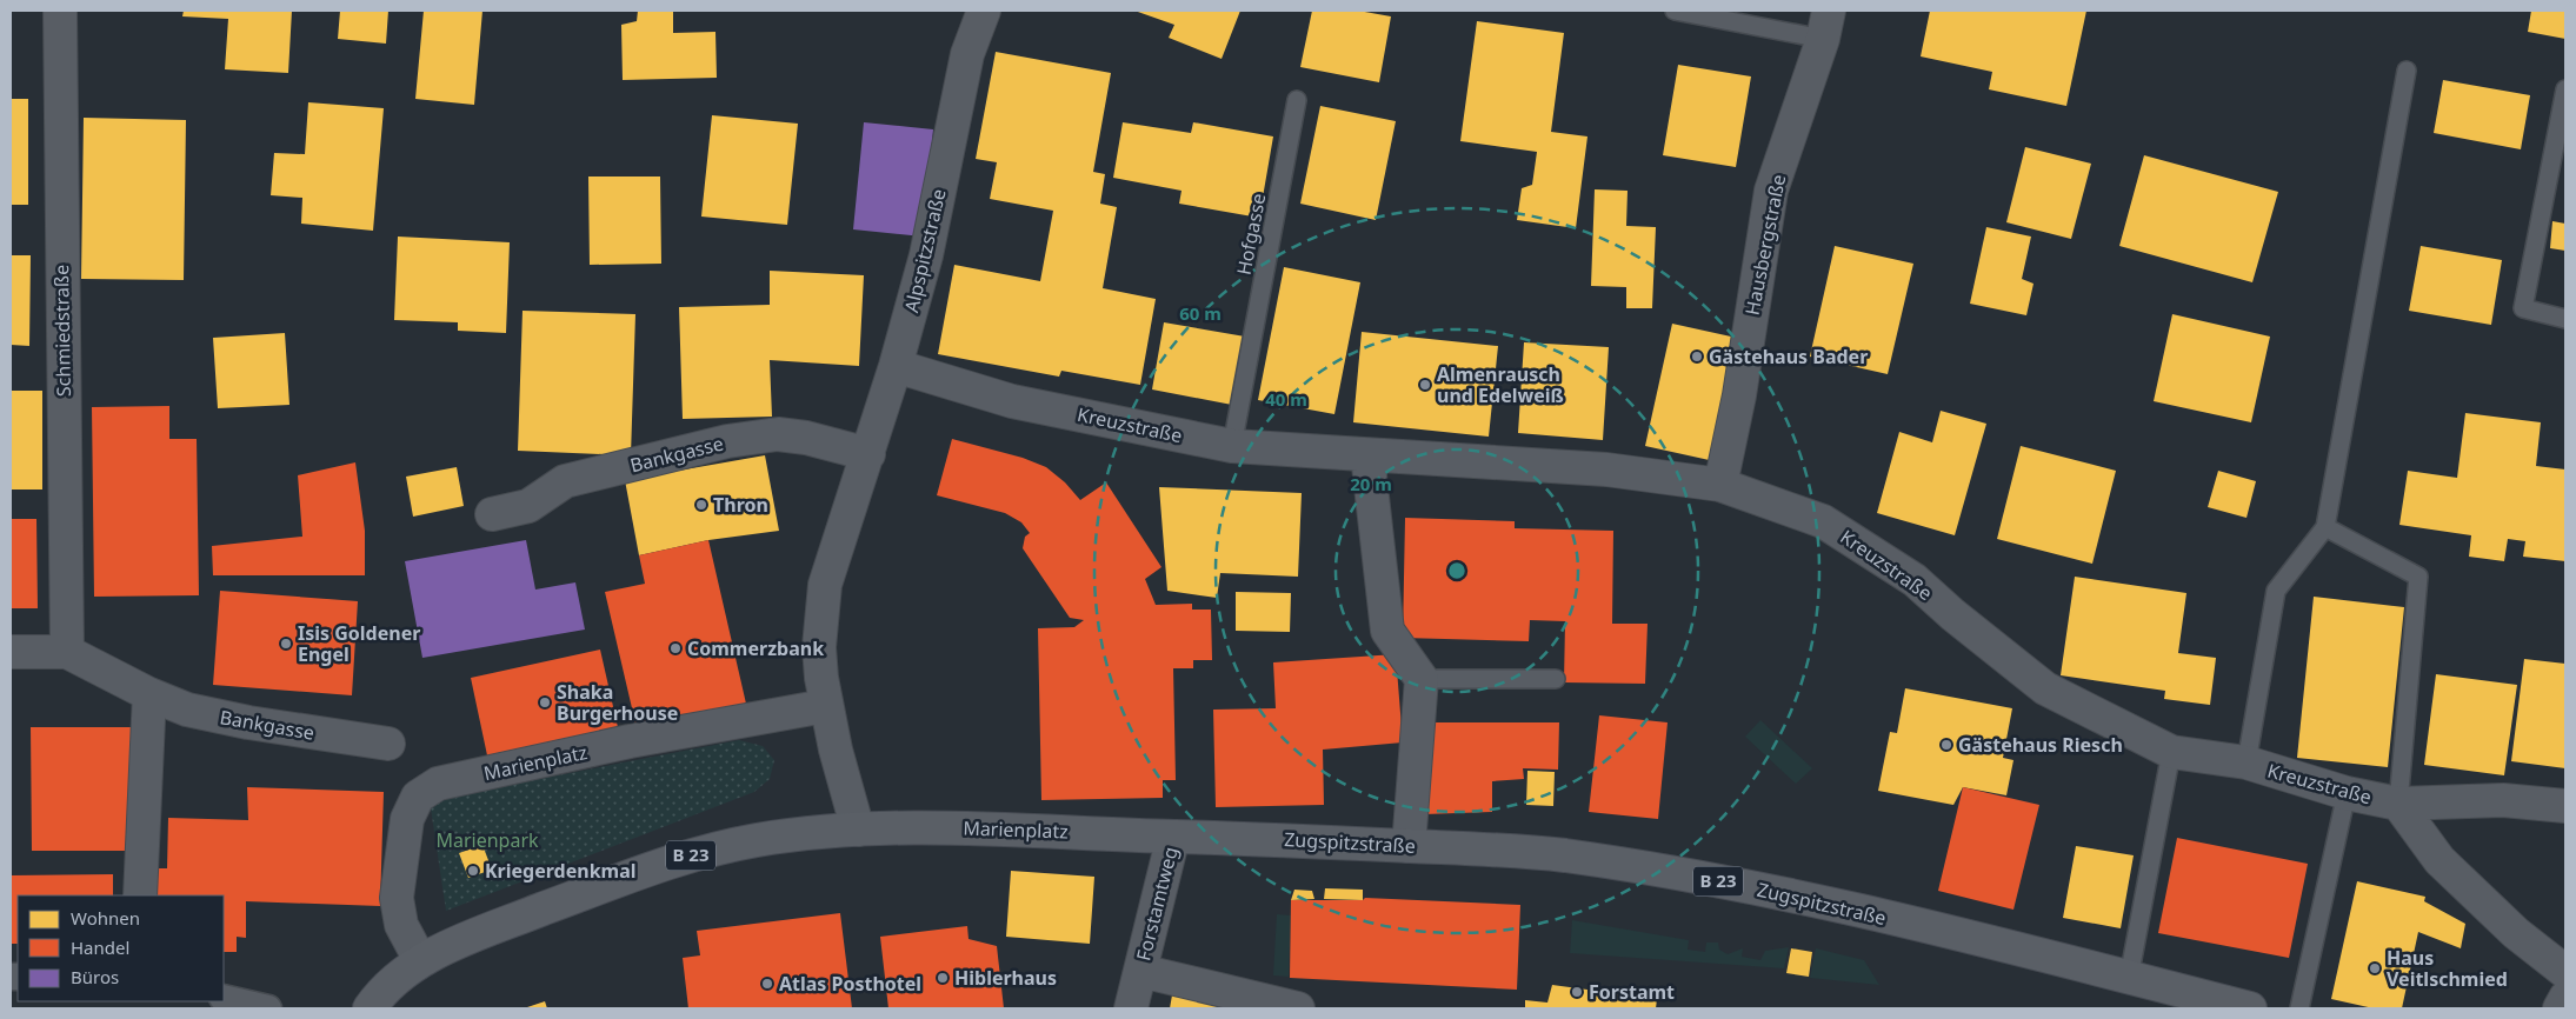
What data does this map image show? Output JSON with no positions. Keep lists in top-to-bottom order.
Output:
{
  "streets": {
    "main road": ["Marienplatz", "Zugspitzstraße", "B 23"],
    "street": [
      "Hausbergstraße",
      "Alpspitzstraße",
      "Schmiedstraße",
      "Kreuzstraße",
      "Bankgasse",
      "Forstamtweg"
    ],
    "lane": ["Hofgasse"]
  },
  "crossings": [
    ["Hofgasse", "Kreuzstraße"],
    ["Hausbergstraße", "Kreuzstraße"],
    ["Alpspitzstraße", "Kreuzstraße"],
    ["Alpspitzstraße", "Bankgasse"],
    ["Alpspitzstraße", "Marienplatz"],
    ["Schmiedstraße", "Bankgasse"],
    ["Marienplatz", "Zugspitzstraße"],
    ["Marienplatz", "Forstamtweg"],
    ["Zugspitzstraße", "Forstamtweg"]
  ],
  "parks": ["Marienpark"],
  "places": [
    "Gästehaus Bader",
    "Almenrausch und Edelweiß",
    "Thron",
    "Isis Goldener Engel",
    "Commerzbank",
    "Shaka Burgerhouse",
    "Gästehaus Riesch",
    "Kriegerdenkmal",
    "Haus Veitlschmied",
    "Hiblerhaus",
    "Atlas Posthotel",
    "Forstamt"
  ],
  "legend": ["Wohnen", "Handel", "Büros"],
  "rings": ["60 m", "40 m", "20 m"]
}
